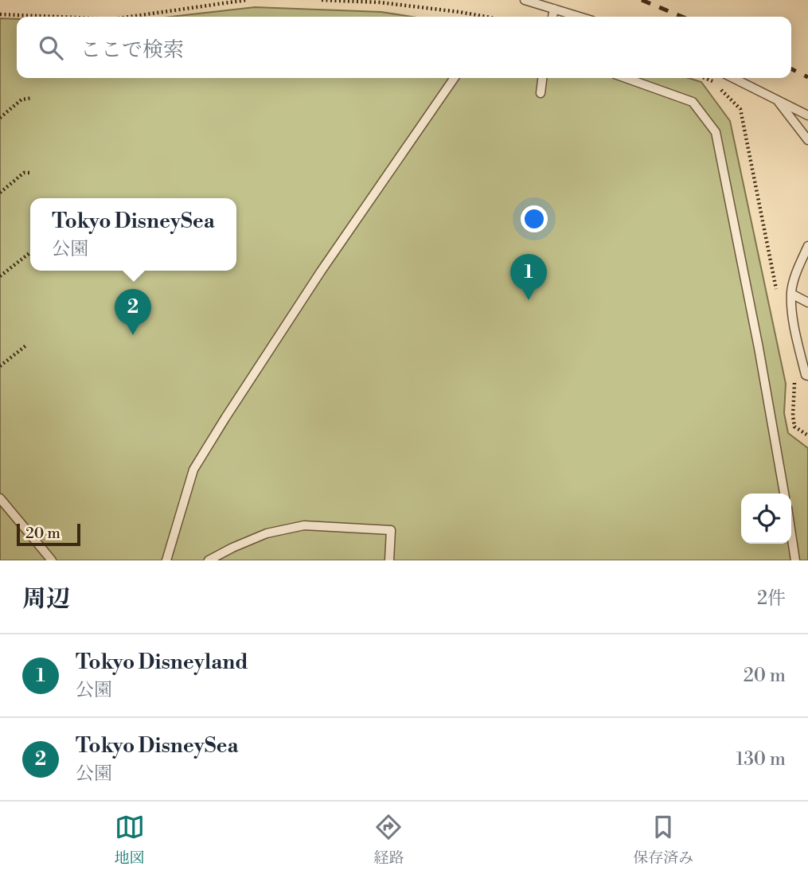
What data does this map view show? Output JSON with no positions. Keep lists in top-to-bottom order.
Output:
{
  "scale_bar": "20 m",
  "page": {
    "search": "ここで検索",
    "popup": ["Tokyo DisneySea", "公園"],
    "pins": ["1", "2"],
    "scale": "20 m",
    "heading": ["周辺", "2件"],
    "list": [
      {
        "mark": "1",
        "name": "Tokyo Disneyland",
        "note": "公園",
        "value": "20 m"
      },
      {
        "mark": "2",
        "name": "Tokyo DisneySea",
        "note": "公園",
        "value": "130 m"
      }
    ],
    "nav": ["地図", "経路", "保存済み"]
  }
}
